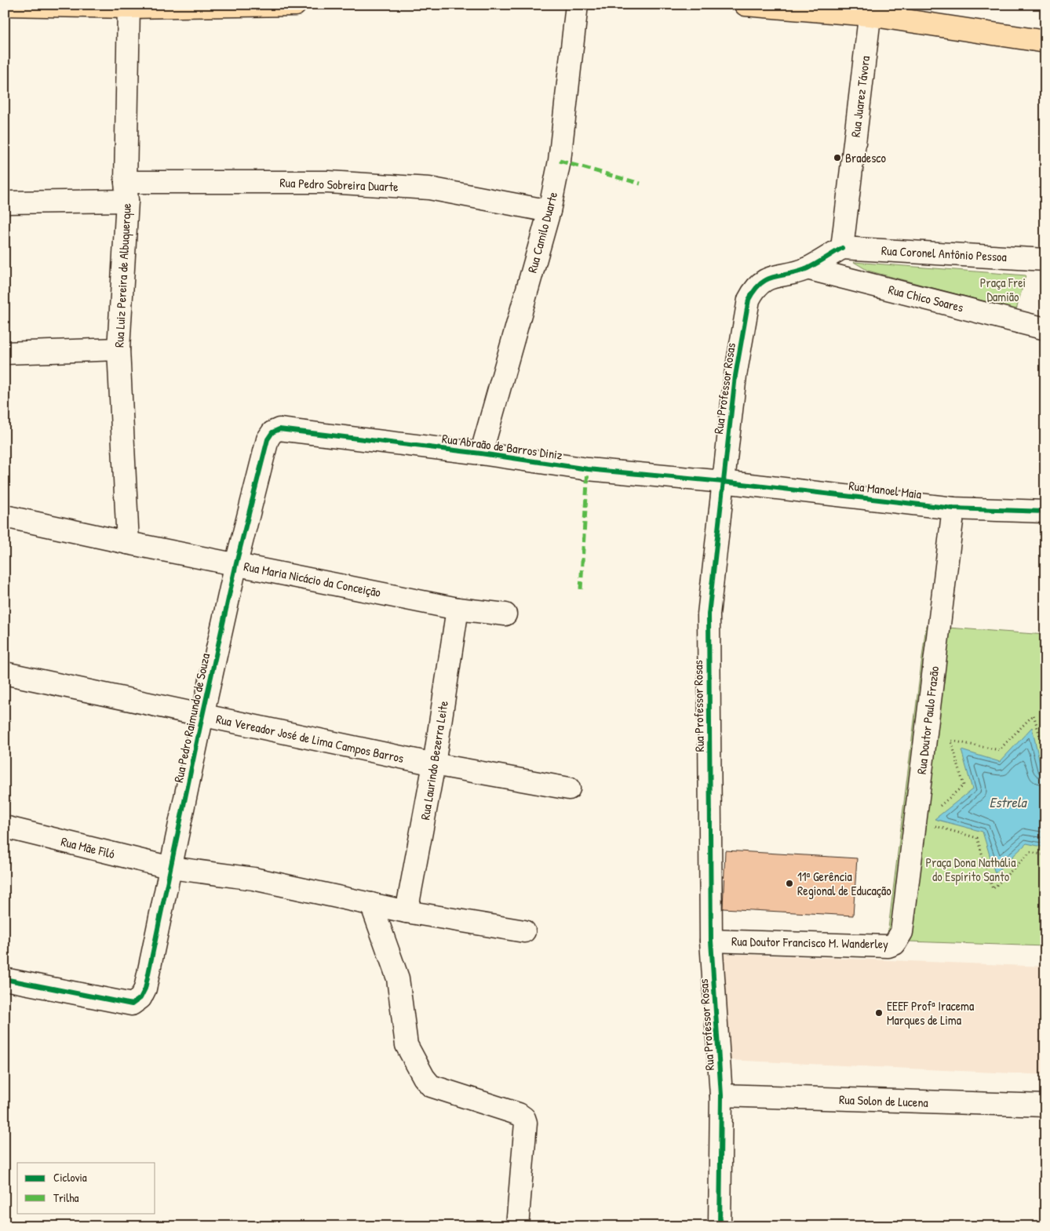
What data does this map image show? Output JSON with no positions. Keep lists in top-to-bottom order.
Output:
{
  "streets": {
    "street": [
      "Rua Juarez Távora",
      "Rua Pedro Sobreira Duarte",
      "Rua Camilo Duarte",
      "Rua Coronel Antônio Pessoa",
      "Rua Luiz Pereira de Albuquerque",
      "Rua Chico Soares",
      "Rua Professor Rosas",
      "Rua Abraão de Barros Diniz",
      "Rua Manoel Maia",
      "Rua Maria Nicácio da Conceição",
      "Rua Pedro Raimundo de Souza",
      "Rua Doutor Paulo Frazão",
      "Rua Vereador José de Lima Campos Barros",
      "Rua Laurindo Bezerra Leite",
      "Rua Mãe Filó",
      "Rua Doutor Francisco M. Wanderley",
      "Rua Solon de Lucena"
    ]
  },
  "crossings": [
    ["Rua Juarez Távora", "Rua Coronel Antônio Pessoa"],
    ["Rua Juarez Távora", "Rua Professor Rosas"],
    ["Rua Pedro Sobreira Duarte", "Rua Camilo Duarte"],
    ["Rua Pedro Sobreira Duarte", "Rua Luiz Pereira de Albuquerque"],
    ["Rua Camilo Duarte", "Rua Abraão de Barros Diniz"],
    ["Rua Coronel Antônio Pessoa", "Rua Professor Rosas"],
    ["Rua Luiz Pereira de Albuquerque", "Rua Maria Nicácio da Conceição"],
    ["Rua Chico Soares", "Rua Professor Rosas"],
    ["Rua Professor Rosas", "Rua Abraão de Barros Diniz"],
    ["Rua Professor Rosas", "Rua Manoel Maia"],
    ["Rua Professor Rosas", "Rua Doutor Francisco M. Wanderley"],
    ["Rua Professor Rosas", "Rua Solon de Lucena"],
    ["Rua Abraão de Barros Diniz", "Rua Manoel Maia"],
    ["Rua Abraão de Barros Diniz", "Rua Pedro Raimundo de Souza"],
    ["Rua Manoel Maia", "Rua Doutor Paulo Frazão"],
    ["Rua Maria Nicácio da Conceição", "Rua Pedro Raimundo de Souza"],
    ["Rua Maria Nicácio da Conceição", "Rua Laurindo Bezerra Leite"],
    ["Rua Pedro Raimundo de Souza", "Rua Vereador José de Lima Campos Barros"],
    ["Rua Pedro Raimundo de Souza", "Rua Mãe Filó"],
    ["Rua Doutor Paulo Frazão", "Rua Doutor Francisco M. Wanderley"],
    ["Rua Vereador José de Lima Campos Barros", "Rua Laurindo Bezerra Leite"],
    ["Rua Laurindo Bezerra Leite", "Rua Mãe Filó"]
  ],
  "water": ["Estrela"],
  "parks": ["Praça Frei Damião", "Praça Dona Nathália do Espírito Santo"],
  "places": ["Bradesco", "11ª Gerência Regional de Educação", "EEEF Profª Iracema Marques de Lima"],
  "legend": ["Ciclovia", "Trilha"]
}
